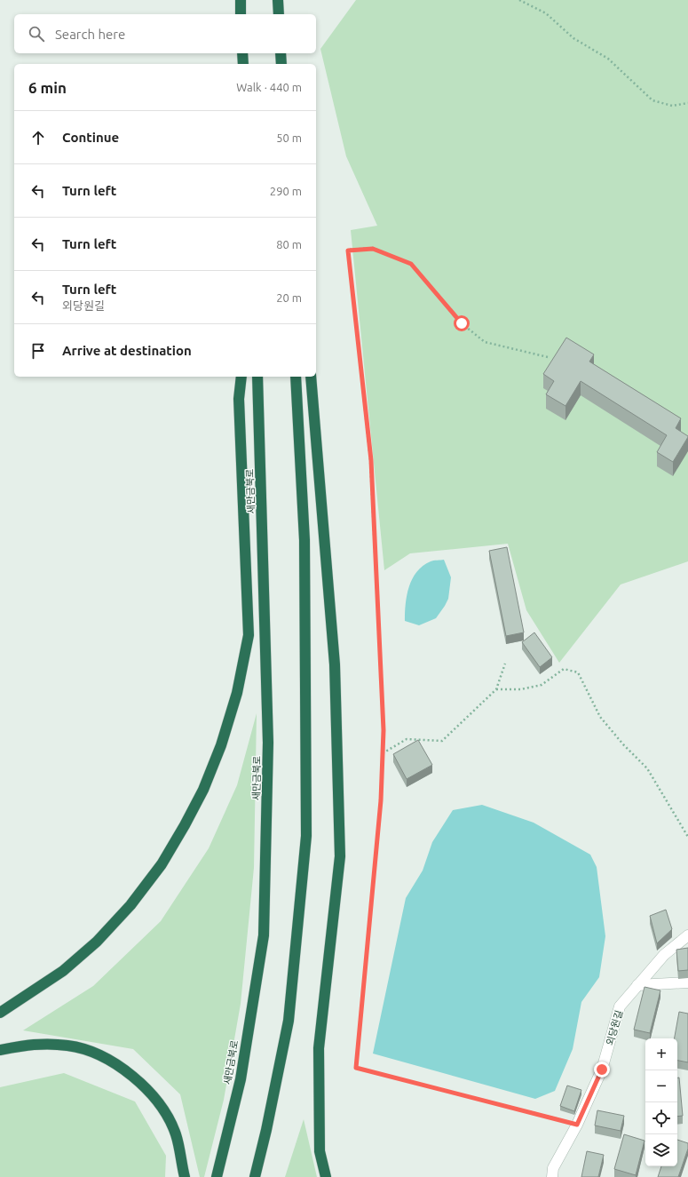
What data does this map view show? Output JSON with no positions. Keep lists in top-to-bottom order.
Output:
{
  "streets": {
    "highway": ["새만금북로"],
    "street": ["외당원길"]
  },
  "page": {
    "search": "Search here",
    "heading": ["6 min", "Walk · 440 m"],
    "list": [
      ["Continue", "50 m"],
      ["Turn left", "290 m"],
      ["Turn left", "80 m"],
      ["Turn left", "외당원길", "20 m"],
      "Arrive at destination"
    ],
    "map_buttons": ["+", "−"]
  }
}
